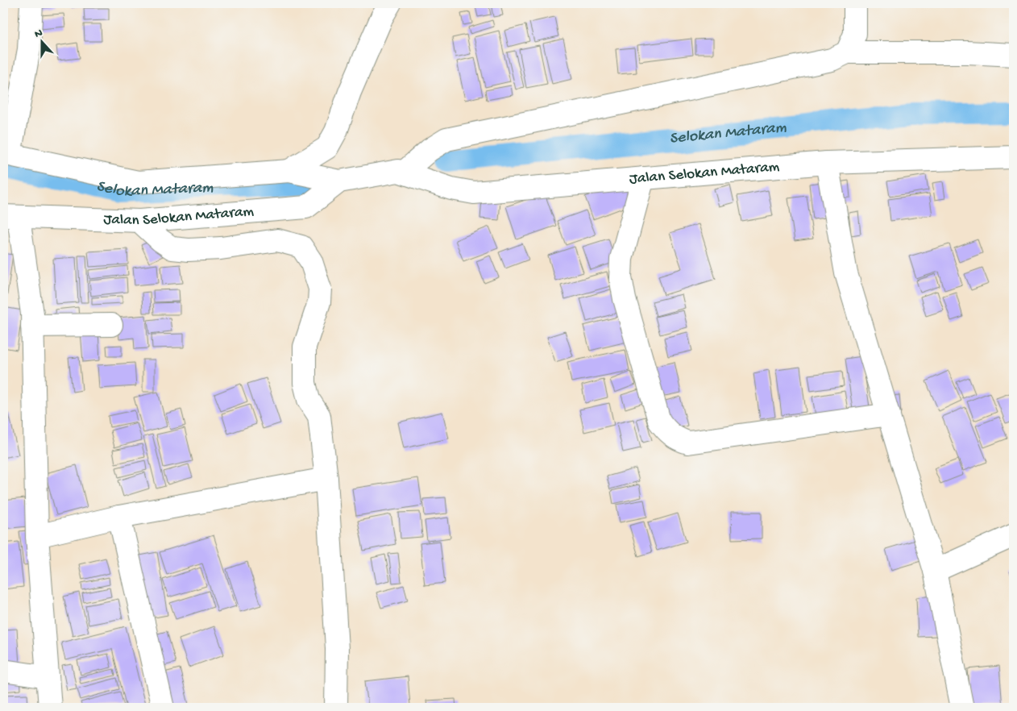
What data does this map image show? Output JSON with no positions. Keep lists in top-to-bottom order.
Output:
{
  "streets": {
    "street": ["Jalan Selokan Mataram"]
  },
  "water": ["Selokan Mataram"],
  "north": "top"
}
